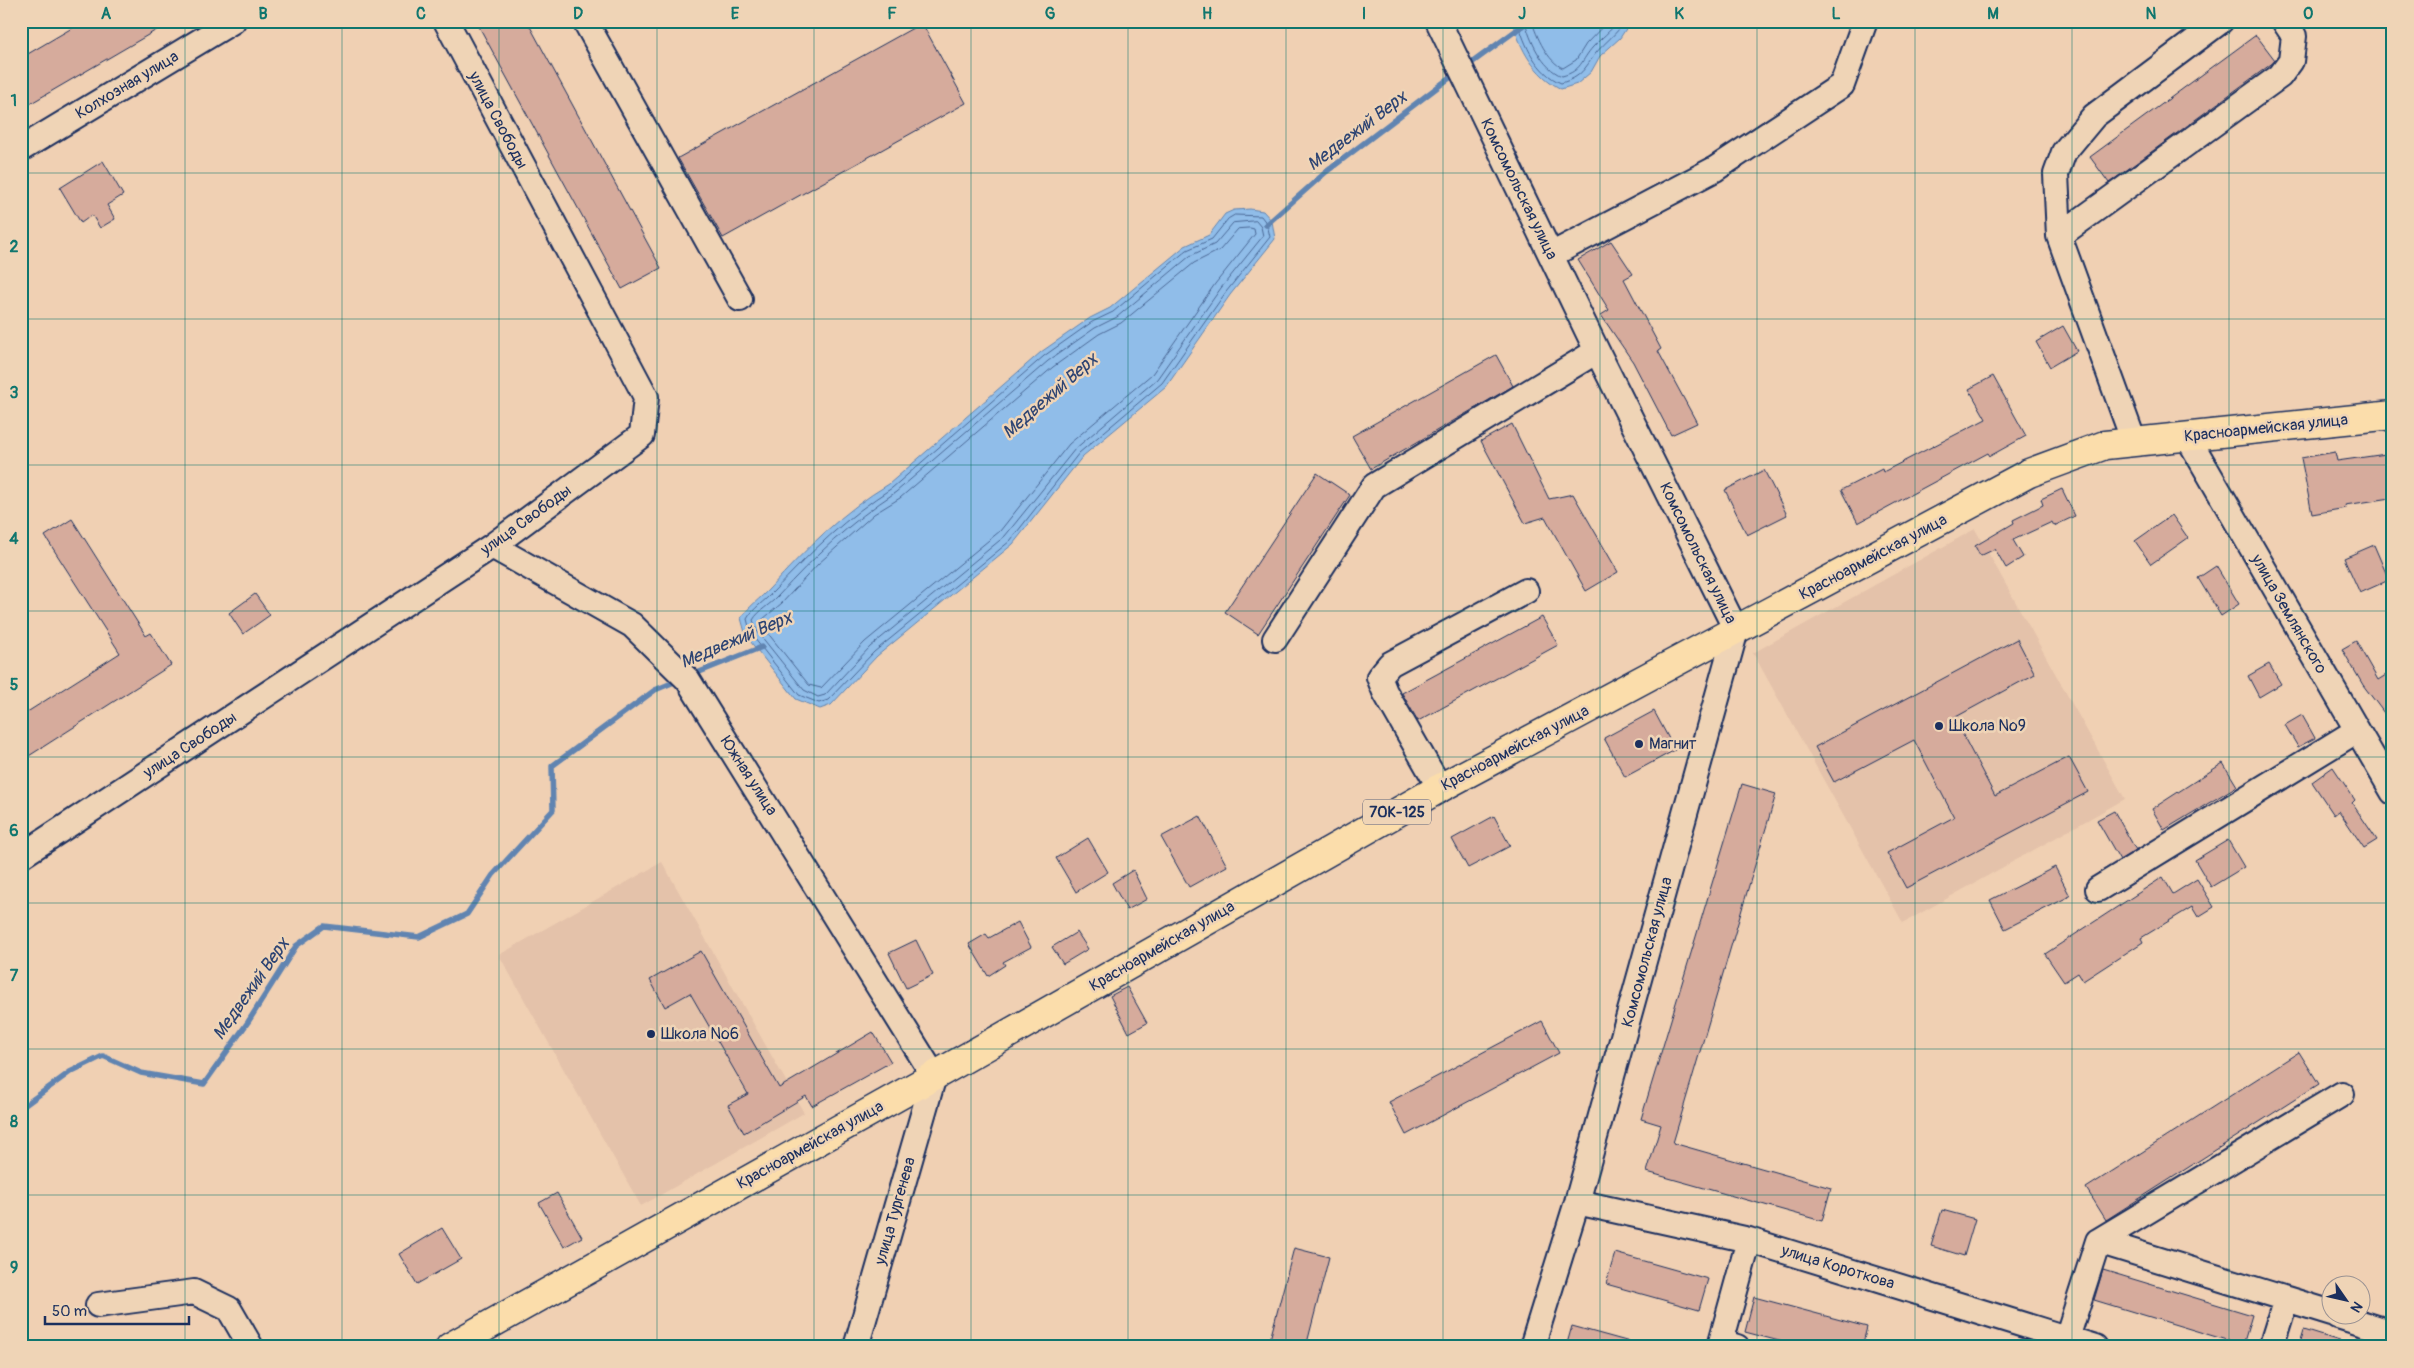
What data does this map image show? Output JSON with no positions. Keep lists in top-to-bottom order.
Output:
{
  "streets": {
    "main road": ["Красноармейская улица", "70К-125"],
    "street": [
      "Колхозная улица",
      "улица Свободы",
      "Комсомольская улица",
      "улица Землянского",
      "Южная улица",
      "улица Тургенева",
      "улица Короткова"
    ]
  },
  "crossings": [
    ["улица Свободы", "Южная улица"],
    ["Комсомольская улица", "Красноармейская улица"],
    ["Комсомольская улица", "улица Короткова"],
    ["Красноармейская улица", "улица Землянского"],
    ["Красноармейская улица", "Южная улица"],
    ["Красноармейская улица", "улица Тургенева"],
    ["Южная улица", "улица Тургенева"]
  ],
  "water": ["Медвежий Верх"],
  "places": ["Школа №9", "Магнит", "Школа №6"],
  "scale_bar": "50 m",
  "north": "bottom right",
  "grid": {
    "columns": [
      "A",
      "B",
      "C",
      "D",
      "E",
      "F",
      "G",
      "H",
      "I",
      "J",
      "K",
      "L",
      "M",
      "N",
      "O"
    ],
    "rows": [
      "1",
      "2",
      "3",
      "4",
      "5",
      "6",
      "7",
      "8",
      "9"
    ]
  }
}
